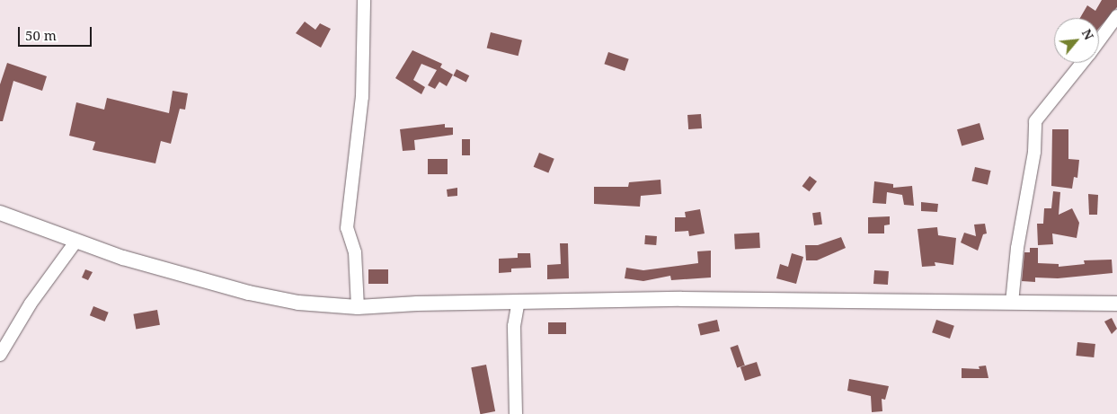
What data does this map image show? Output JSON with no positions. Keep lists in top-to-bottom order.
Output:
{
  "scale_bar": "50 m",
  "north": "top right"
}
